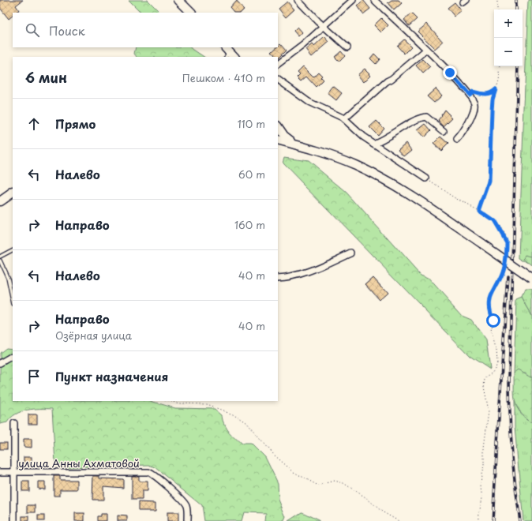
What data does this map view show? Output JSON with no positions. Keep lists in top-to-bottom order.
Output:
{
  "streets": {
    "street": ["улица Анны Ахматовой"]
  },
  "page": {
    "map_buttons": ["+", "−"],
    "search": "Поиск",
    "heading": ["6 мин", "Пешком · 410 m"],
    "list": [
      ["Прямо", "110 m"],
      ["Налево", "60 m"],
      ["Направо", "160 m"],
      ["Налево", "40 m"],
      ["Направо", "Озёрная улица", "40 m"],
      "Пункт назначения"
    ]
  }
}
